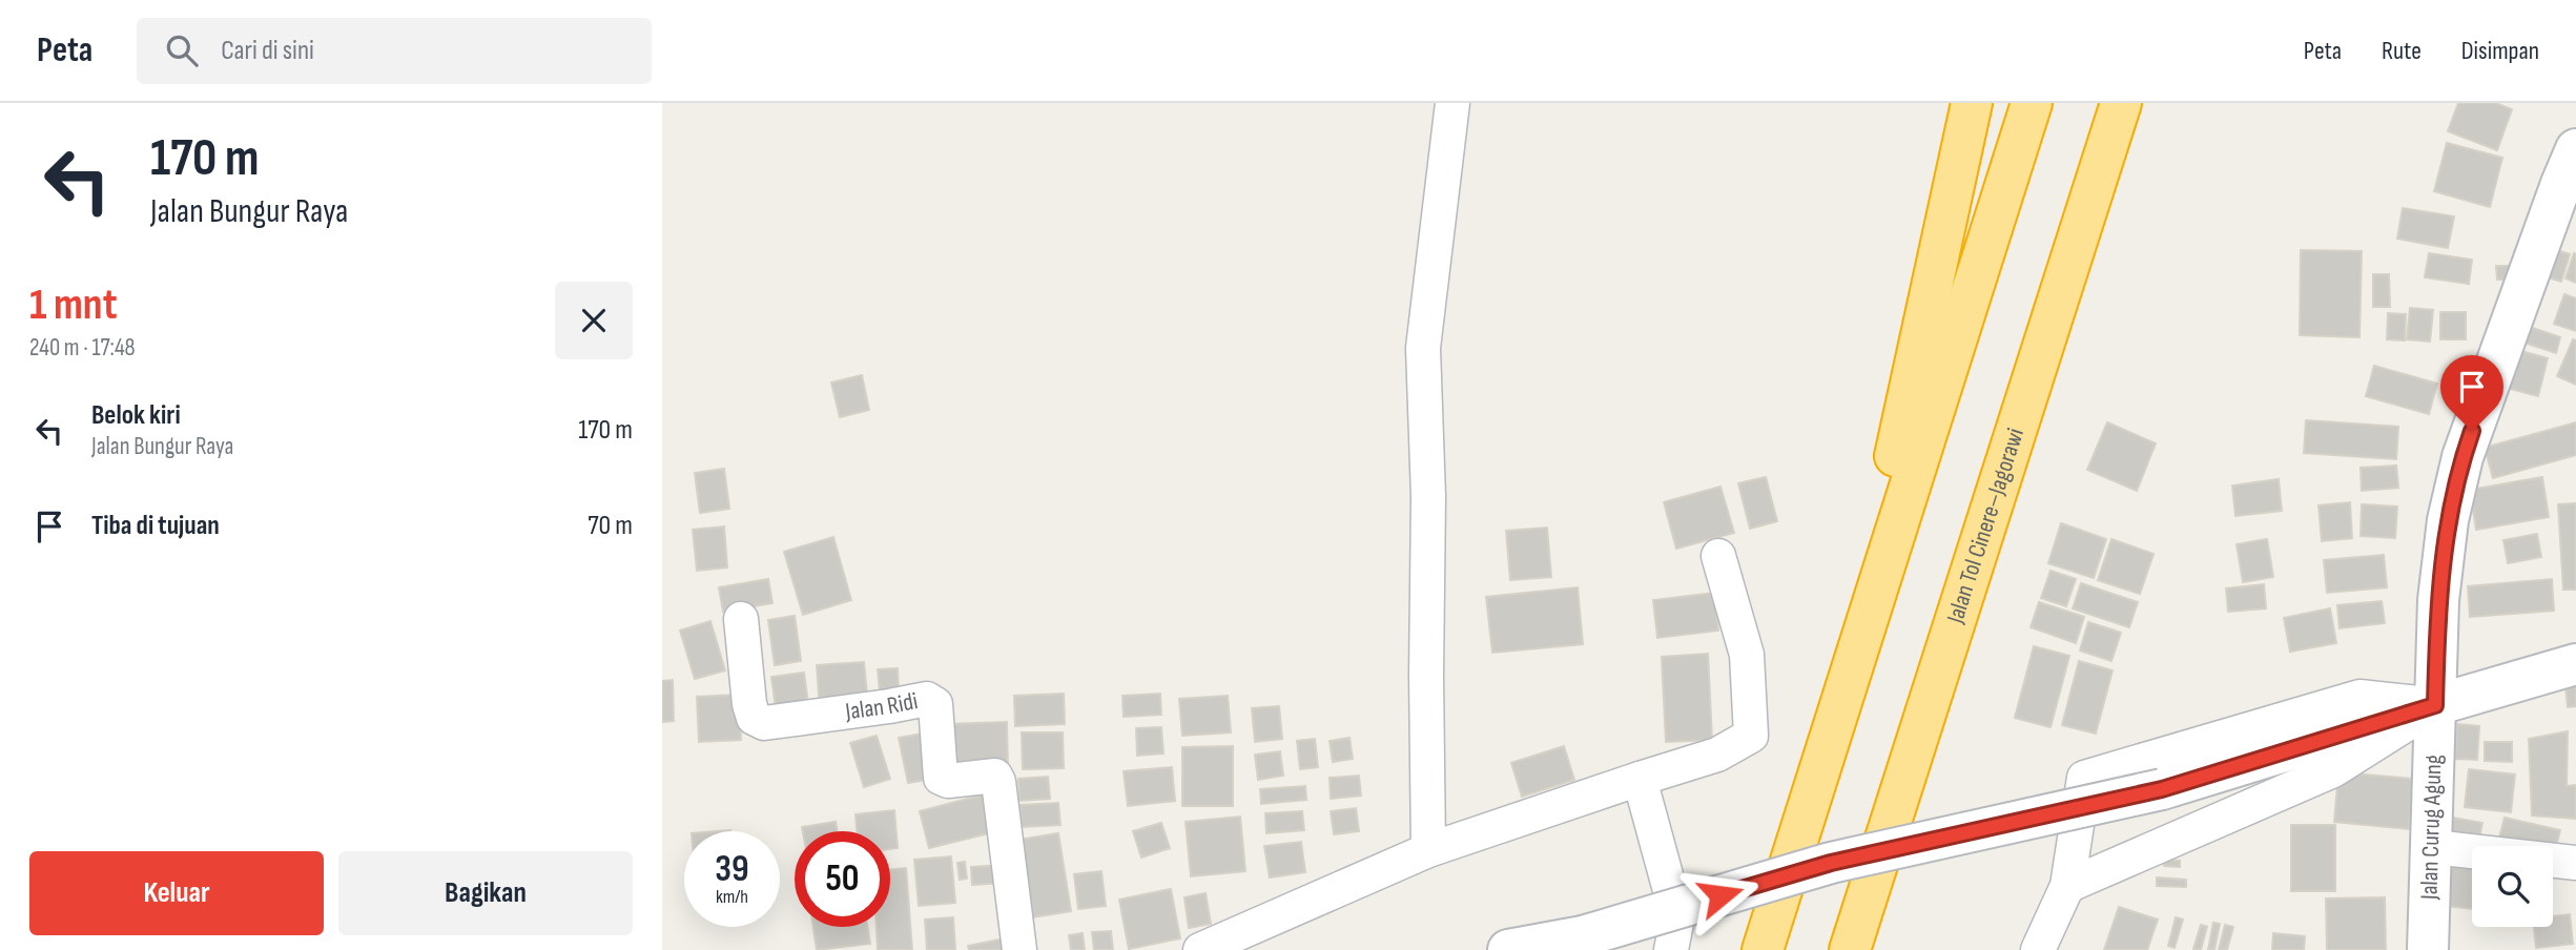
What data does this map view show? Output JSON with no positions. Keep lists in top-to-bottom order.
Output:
{
  "streets": {
    "highway": ["Jalan Tol Cinere–Jagorawi"],
    "main road": ["Jalan Curug Agung"],
    "street": ["Jalan Ridi"]
  },
  "page": {
    "header": "Peta",
    "search": "Cari di sini",
    "nav": ["Peta", "Rute", "Disimpan"],
    "turn": ["170 m", "Jalan Bungur Raya"],
    "heading": ["1 mnt", "240 m · 17:48"],
    "list": [
      {
        "name": "Belok kiri",
        "note": "Jalan Bungur Raya",
        "value": "170 m"
      },
      {
        "name": "Tiba di tujuan",
        "value": "70 m"
      }
    ],
    "speed": "39 km/h",
    "limit": "50",
    "buttons": ["Keluar", "Bagikan"]
  }
}
